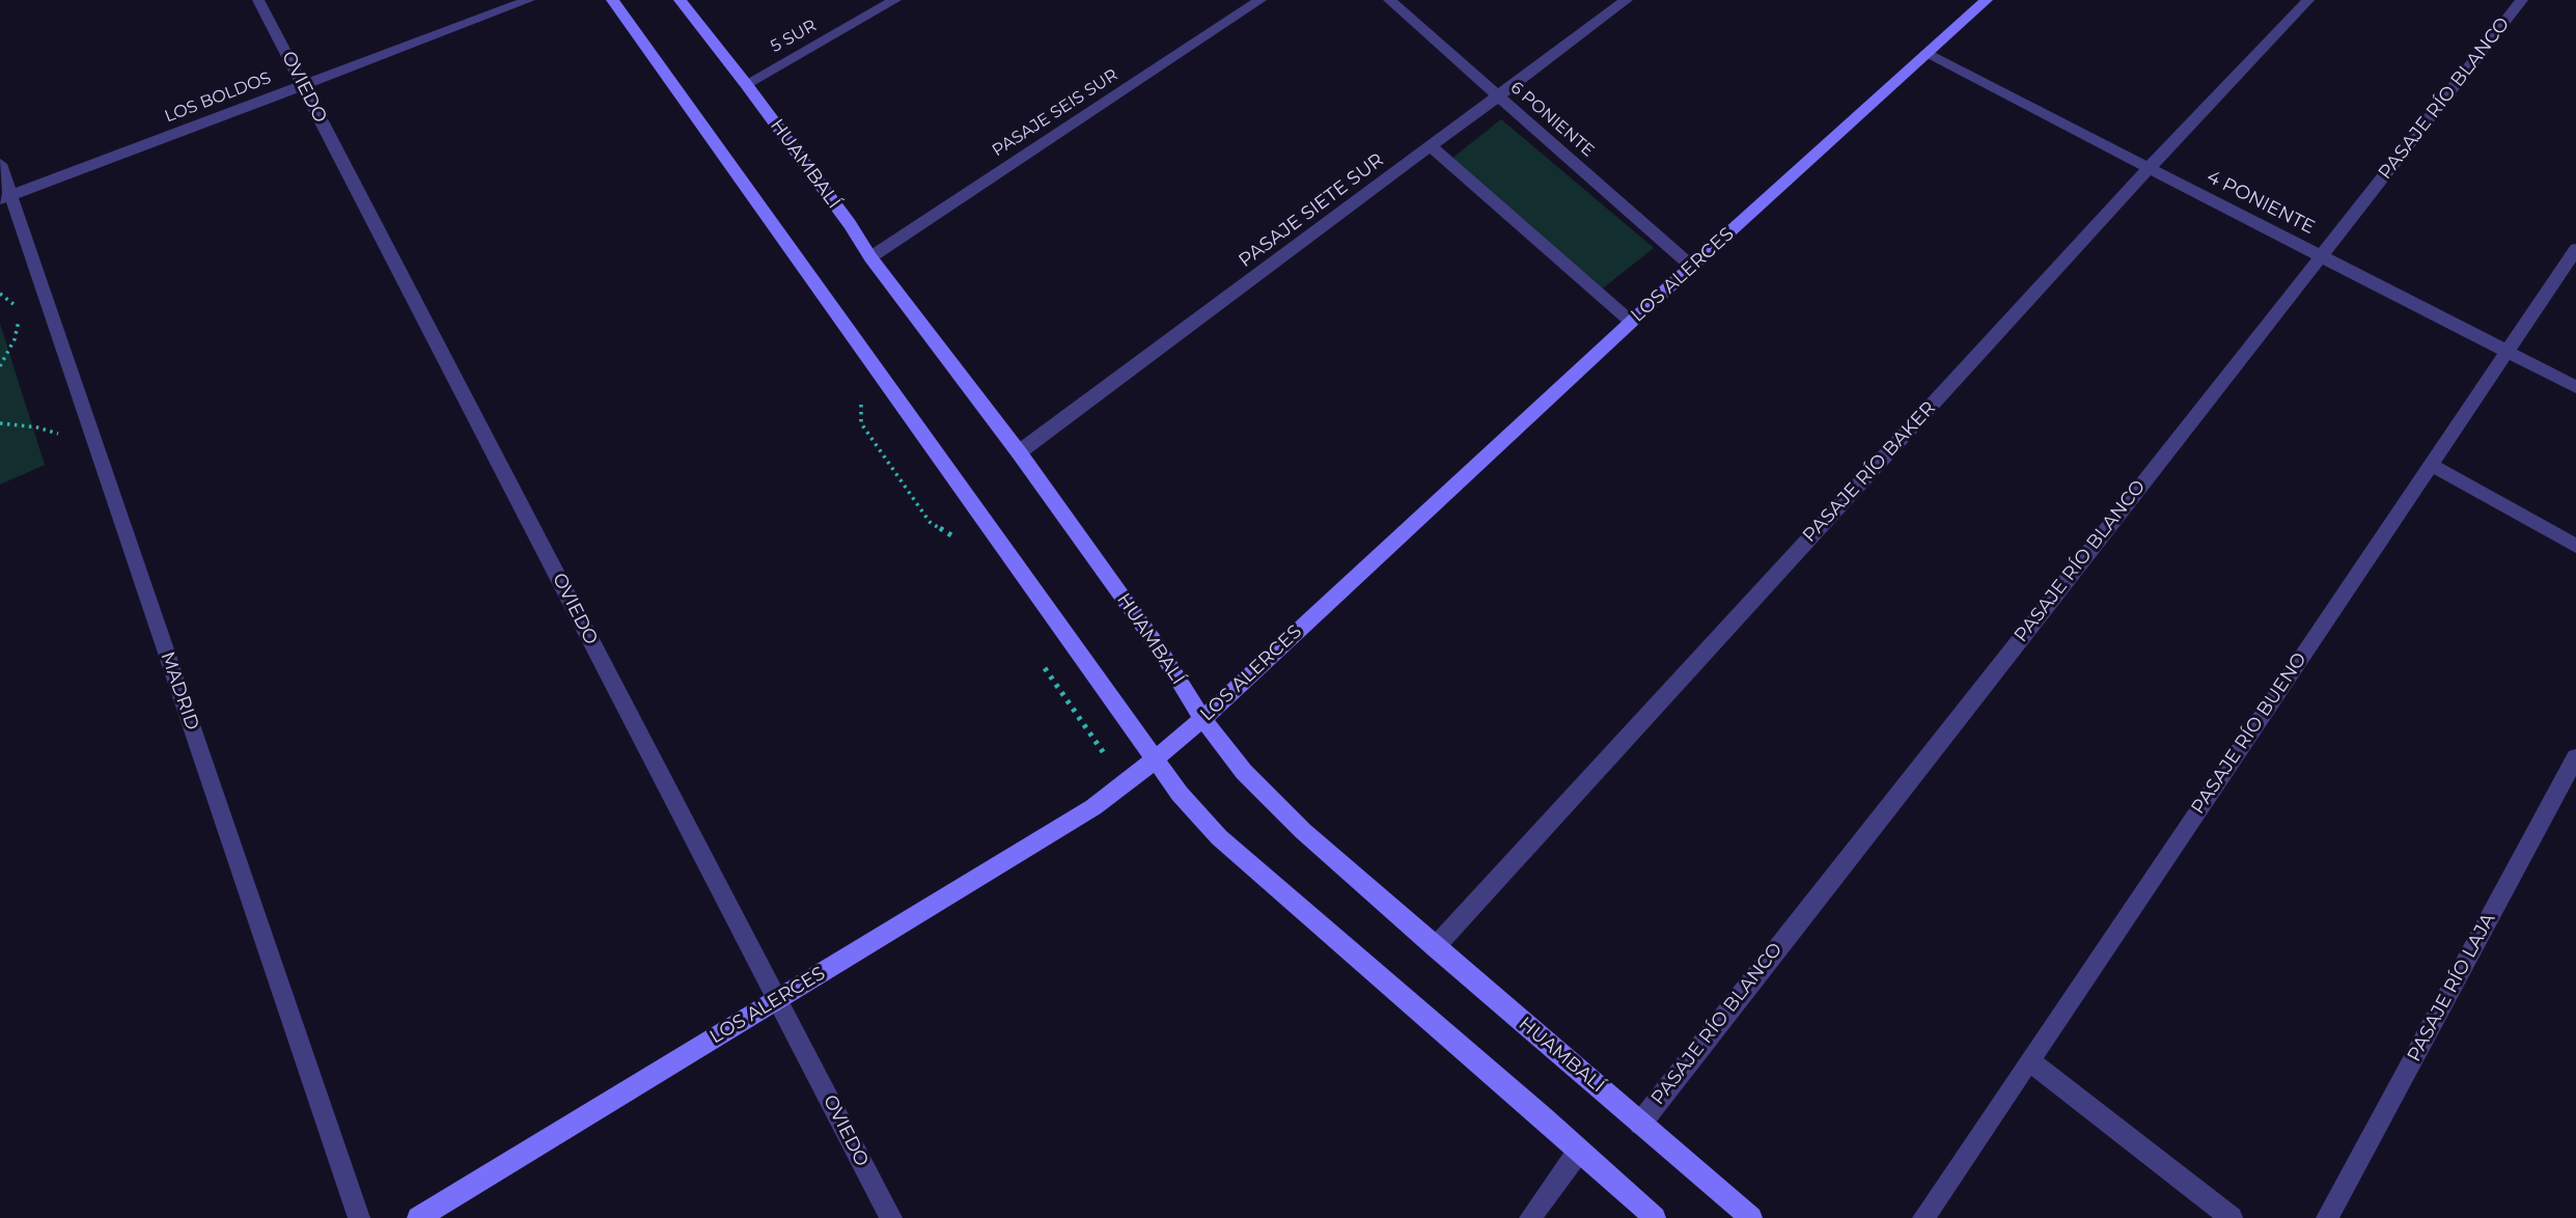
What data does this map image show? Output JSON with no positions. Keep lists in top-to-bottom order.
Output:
{
  "streets": {
    "street": [
      "5 SUR",
      "OVIEDO",
      "LOS BOLDOS",
      "PASAJE RÍO BLANCO",
      "PASAJE SEIS SUR",
      "6 PONIENTE",
      "HUAMBALÍ",
      "4 PONIENTE",
      "PASAJE SIETE SUR",
      "LOS ALERCES",
      "PASAJE RÍO BAKER",
      "MADRID",
      "PASAJE RÍO BUENO",
      "PASAJE RÍO LAJA"
    ]
  },
  "crossings": [
    ["5 SUR", "HUAMBALÍ"],
    ["OVIEDO", "LOS BOLDOS"],
    ["OVIEDO", "LOS ALERCES"],
    ["LOS BOLDOS", "MADRID"],
    ["PASAJE RÍO BLANCO", "HUAMBALÍ"],
    ["PASAJE RÍO BLANCO", "4 PONIENTE"],
    ["PASAJE SEIS SUR", "HUAMBALÍ"],
    ["6 PONIENTE", "PASAJE SIETE SUR"],
    ["6 PONIENTE", "LOS ALERCES"],
    ["HUAMBALÍ", "PASAJE SIETE SUR"],
    ["HUAMBALÍ", "LOS ALERCES"],
    ["HUAMBALÍ", "PASAJE RÍO BAKER"],
    ["4 PONIENTE", "LOS ALERCES"],
    ["4 PONIENTE", "PASAJE RÍO BAKER"],
    ["4 PONIENTE", "PASAJE RÍO BUENO"]
  ]
}
